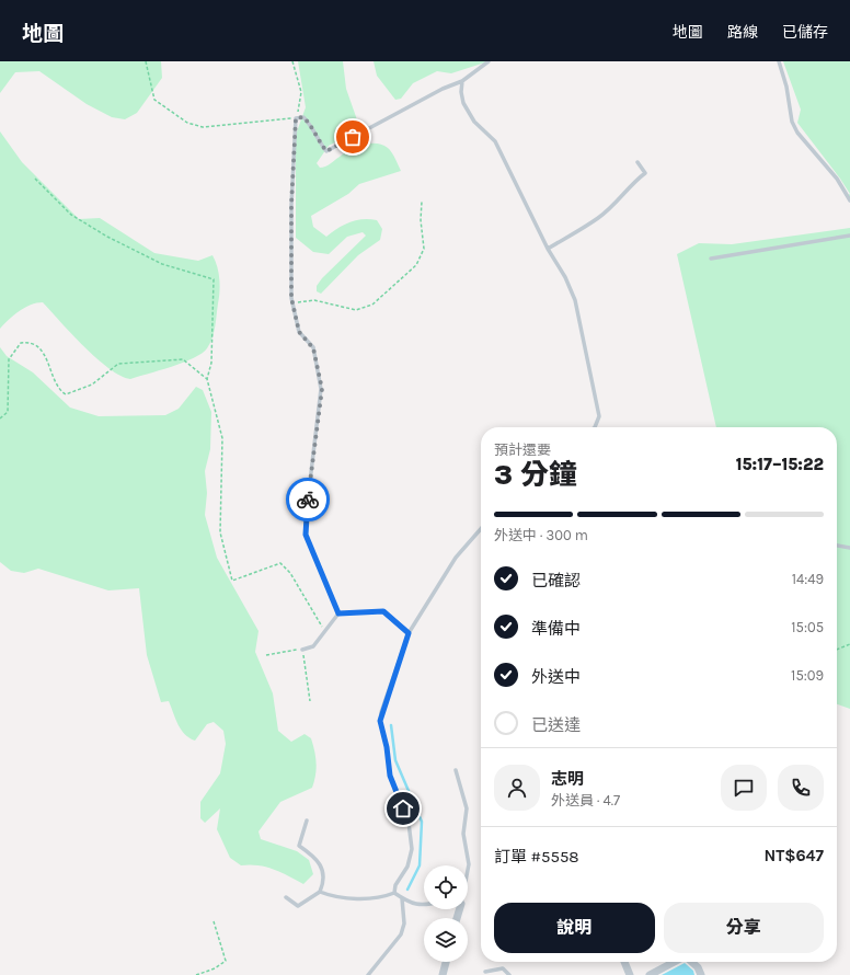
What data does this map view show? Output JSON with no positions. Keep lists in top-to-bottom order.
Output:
{
  "page": {
    "header": "地圖",
    "nav": ["地圖", "路線", "已儲存"],
    "heading": ["3 分鐘", "預計還要", "15:17–15:22"],
    "panel": [
      "志明",
      "外送員 · 4.7",
      "訂單 #5558",
      "NT$647"
    ],
    "bar": "外送中 · 300 m",
    "list": [
      ["已確認", "14:49"],
      ["準備中", "15:05"],
      ["外送中", "15:09"],
      "已送達"
    ],
    "buttons": ["說明", "分享"]
  }
}
